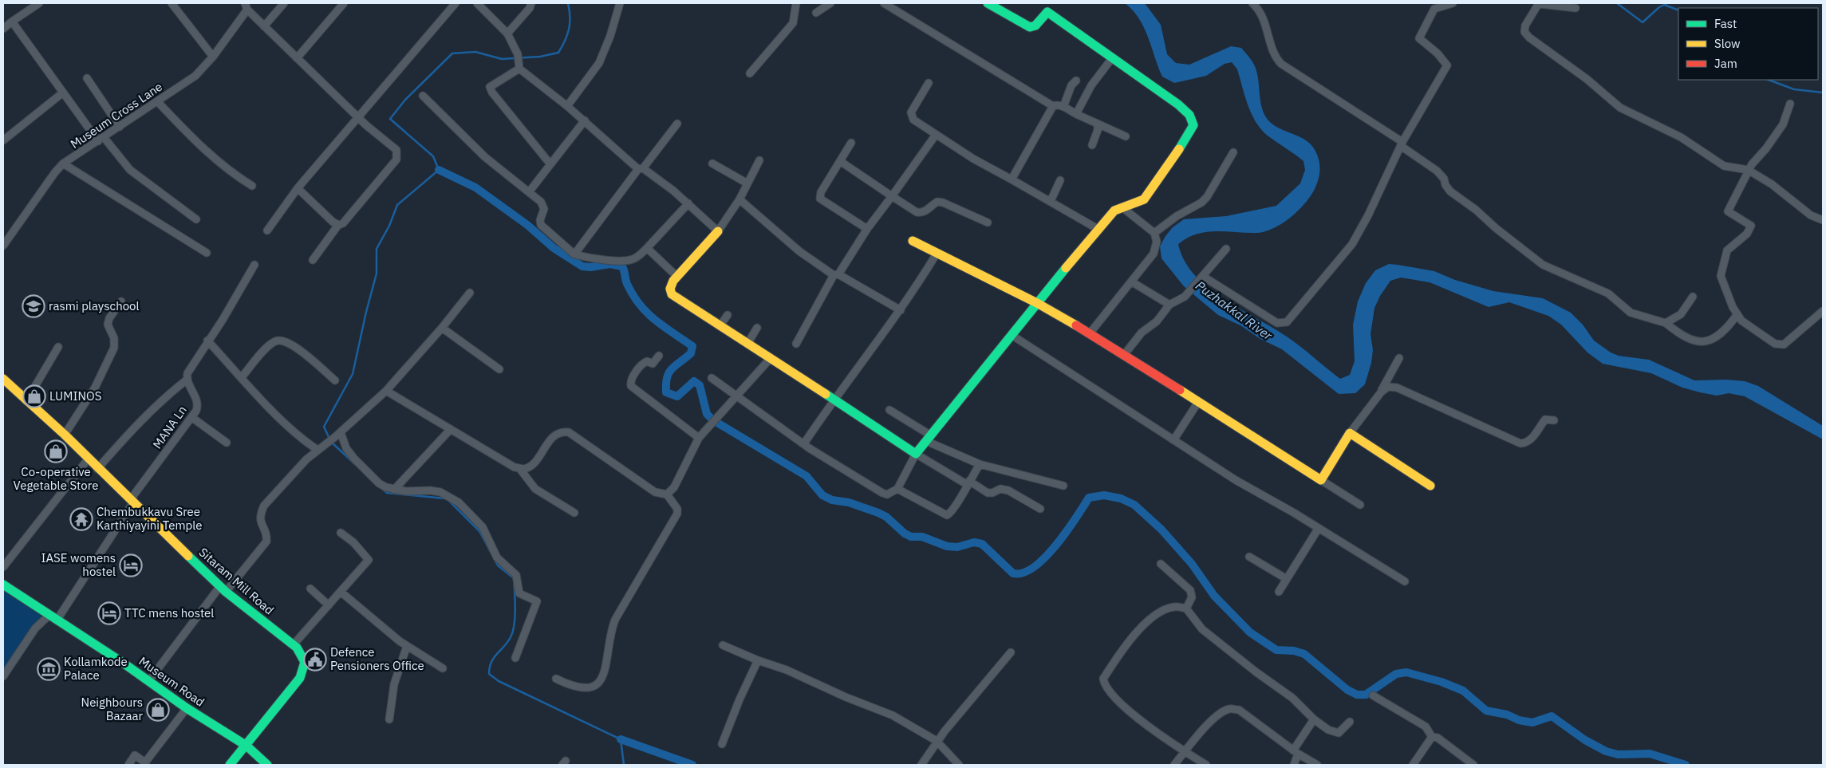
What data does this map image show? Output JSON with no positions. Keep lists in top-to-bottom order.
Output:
{
  "streets": {
    "street": [
      "Museum Cross Lane",
      "MANA Ln",
      "Sitaram Mill Road",
      "Museum Road"
    ]
  },
  "crossings": [
    ["MANA Ln", "Sitaram Mill Road"],
    ["MANA Ln", "Museum Road"],
    ["Sitaram Mill Road", "Museum Road"]
  ],
  "water": ["Puzhakkal River"],
  "places": {
    "school or university": ["rasmi playschool"],
    "shop": ["LUMINOS", "Co-operative Vegetable Store", "Neighbours Bazaar"],
    "temple": ["Chembukkavu Sree Karthiyayini Temple"],
    "hotel": ["IASE womens hostel", "TTC mens hostel"],
    "public building": ["Defence Pensioners Office"],
    "museum": ["Kollamkode Palace"]
  },
  "legend": ["Fast", "Slow", "Jam"]
}
